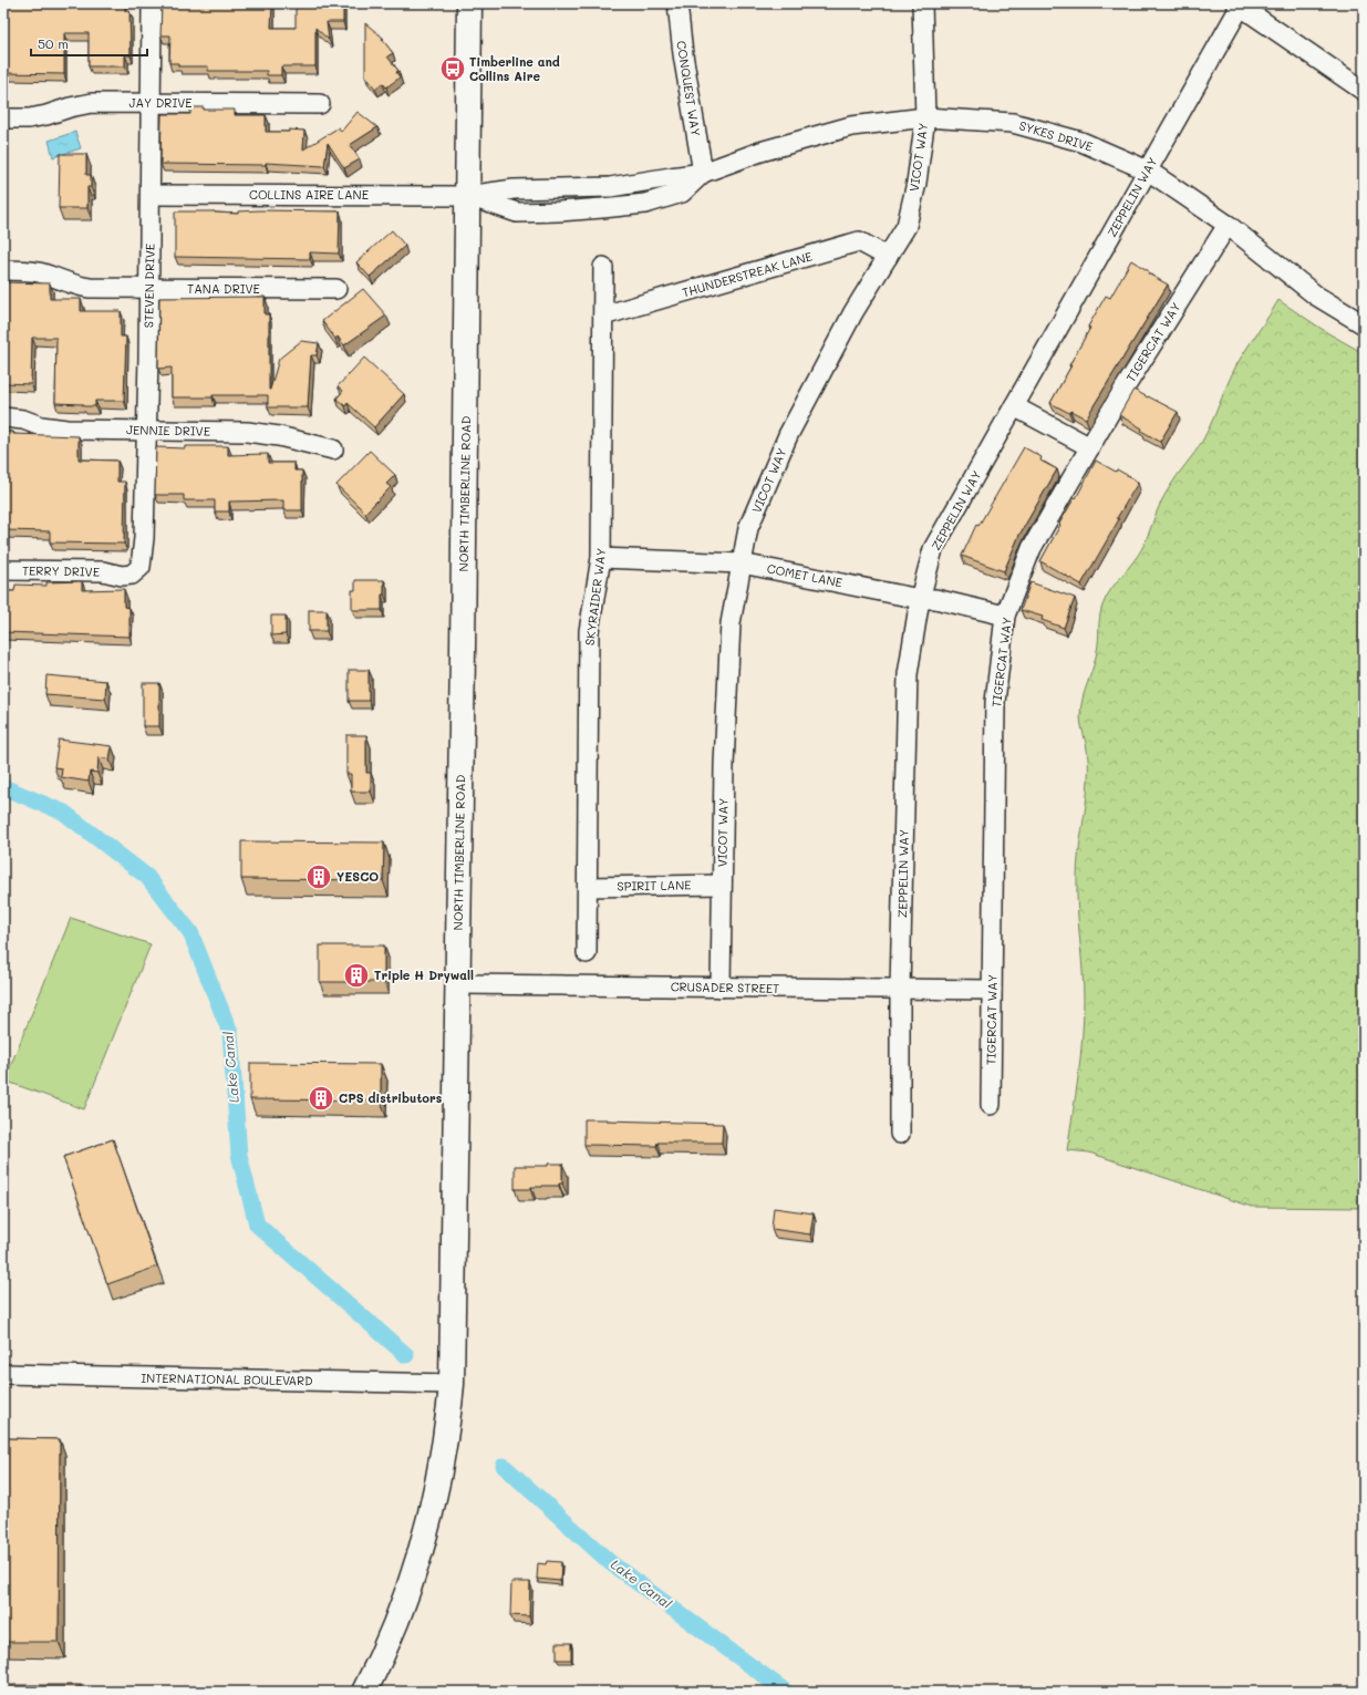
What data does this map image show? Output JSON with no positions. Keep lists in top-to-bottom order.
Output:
{
  "streets": {
    "main road": ["NORTH TIMBERLINE ROAD"],
    "street": [
      "CONQUEST WAY",
      "JAY DRIVE",
      "SYKES DRIVE",
      "VICOT WAY",
      "COLLINS AIRE LANE",
      "ZEPPELIN WAY",
      "THUNDERSTREAK LANE",
      "STEVEN DRIVE",
      "TANA DRIVE",
      "TIGERCAT WAY",
      "JENNIE DRIVE",
      "TERRY DRIVE",
      "COMET LANE",
      "SKYRAIDER WAY",
      "SPIRIT LANE",
      "CRUSADER STREET",
      "INTERNATIONAL BOULEVARD"
    ]
  },
  "crossings": [
    ["CONQUEST WAY", "SYKES DRIVE"],
    ["CONQUEST WAY", "COLLINS AIRE LANE"],
    ["JAY DRIVE", "STEVEN DRIVE"],
    ["SYKES DRIVE", "VICOT WAY"],
    ["SYKES DRIVE", "COLLINS AIRE LANE"],
    ["SYKES DRIVE", "ZEPPELIN WAY"],
    ["SYKES DRIVE", "TIGERCAT WAY"],
    ["VICOT WAY", "THUNDERSTREAK LANE"],
    ["VICOT WAY", "COMET LANE"],
    ["VICOT WAY", "SPIRIT LANE"],
    ["VICOT WAY", "CRUSADER STREET"],
    ["COLLINS AIRE LANE", "STEVEN DRIVE"],
    ["COLLINS AIRE LANE", "NORTH TIMBERLINE ROAD"],
    ["ZEPPELIN WAY", "COMET LANE"],
    ["ZEPPELIN WAY", "CRUSADER STREET"],
    ["THUNDERSTREAK LANE", "SKYRAIDER WAY"],
    ["STEVEN DRIVE", "TANA DRIVE"],
    ["STEVEN DRIVE", "JENNIE DRIVE"],
    ["STEVEN DRIVE", "TERRY DRIVE"],
    ["TIGERCAT WAY", "COMET LANE"],
    ["TIGERCAT WAY", "CRUSADER STREET"],
    ["NORTH TIMBERLINE ROAD", "CRUSADER STREET"],
    ["NORTH TIMBERLINE ROAD", "INTERNATIONAL BOULEVARD"],
    ["COMET LANE", "SKYRAIDER WAY"],
    ["SKYRAIDER WAY", "SPIRIT LANE"]
  ],
  "water": ["Lake Canal"],
  "places": {
    "bus stop": ["Timberline and Collins Aire"],
    "building": ["YESCO", "Triple H Drywall", "CPS distributors"]
  },
  "scale_bar": "50 m"
}
